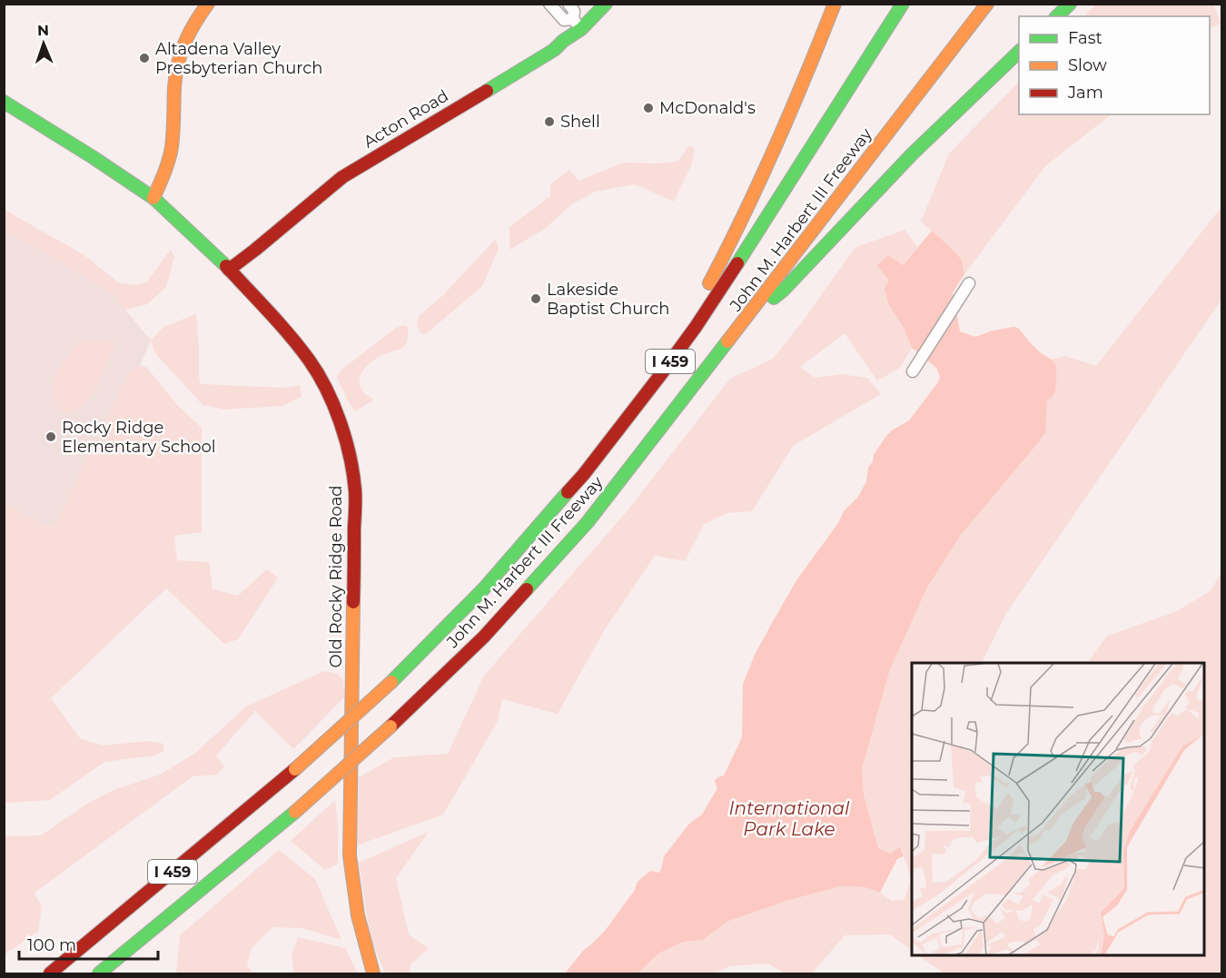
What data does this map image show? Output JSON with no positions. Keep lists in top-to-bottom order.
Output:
{
  "streets": {
    "main road": [
      "Acton Road",
      "John M. Harbert III Freeway",
      "I 459",
      "Old Rocky Ridge Road"
    ]
  },
  "crossings": [
    ["Acton Road", "Old Rocky Ridge Road"]
  ],
  "water": ["International Park Lake"],
  "places": [
    "Altadena Valley Presbyterian Church",
    "McDonald's",
    "Shell",
    "Lakeside Baptist Church",
    "Rocky Ridge Elementary School"
  ],
  "legend": ["Fast", "Slow", "Jam"],
  "scale_bar": "100 m",
  "north": "top"
}
